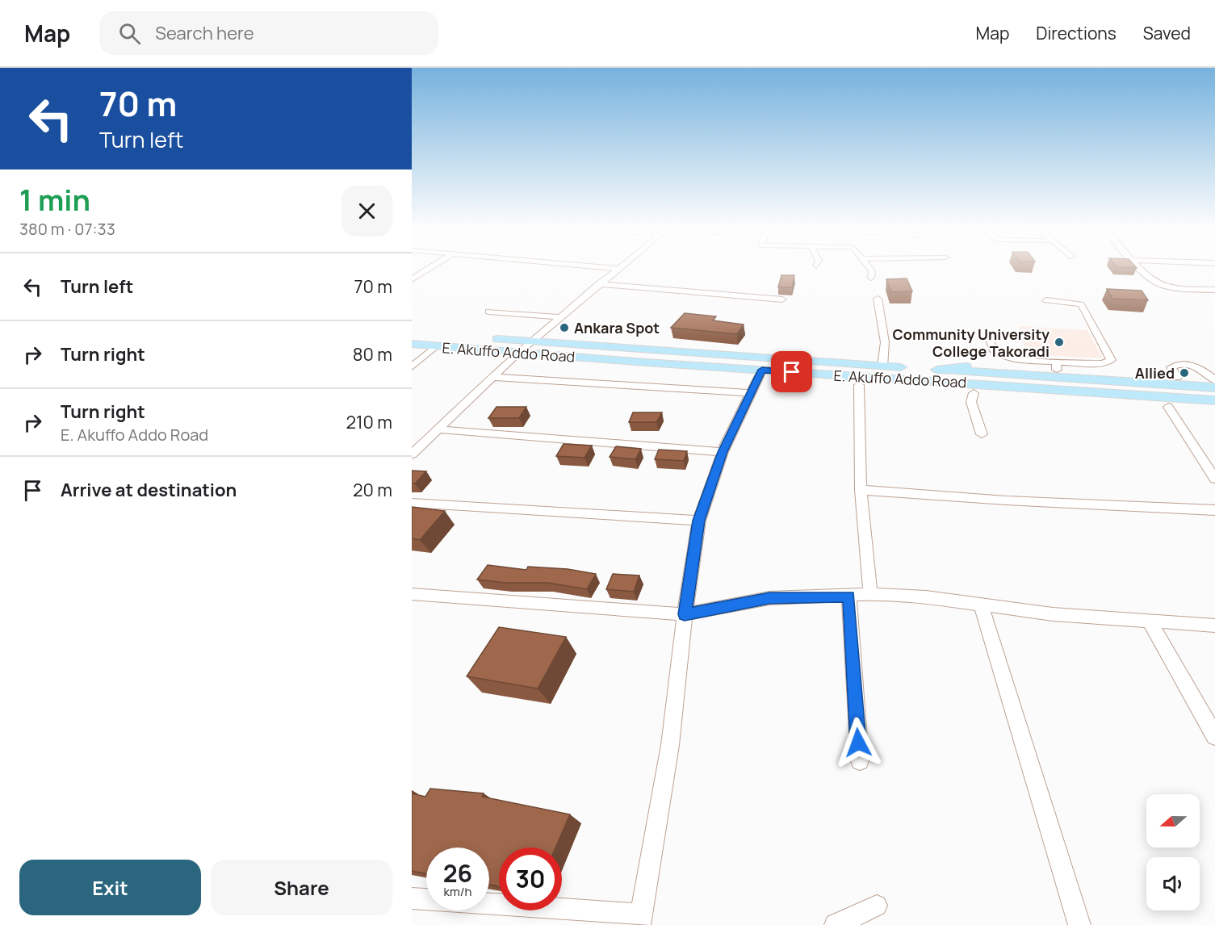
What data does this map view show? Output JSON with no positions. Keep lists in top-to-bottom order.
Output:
{
  "streets": {
    "main road": ["E. Akuffo Addo Road"]
  },
  "places": ["Ankara Spot", "Community University College Takoradi", "Allied"],
  "north": "left",
  "page": {
    "header": "Map",
    "search": "Search here",
    "nav": ["Map", "Directions", "Saved"],
    "turn": ["70 m", "Turn left"],
    "heading": ["1 min", "380 m · 07:33"],
    "list": [
      {
        "name": "Turn left",
        "value": "70 m"
      },
      {
        "name": "Turn right",
        "value": "80 m"
      },
      {
        "name": "Turn right",
        "note": "E. Akuffo Addo Road",
        "value": "210 m"
      },
      {
        "name": "Arrive at destination",
        "value": "20 m"
      }
    ],
    "speed": "26 km/h",
    "limit": "30",
    "buttons": ["Exit", "Share"]
  }
}
